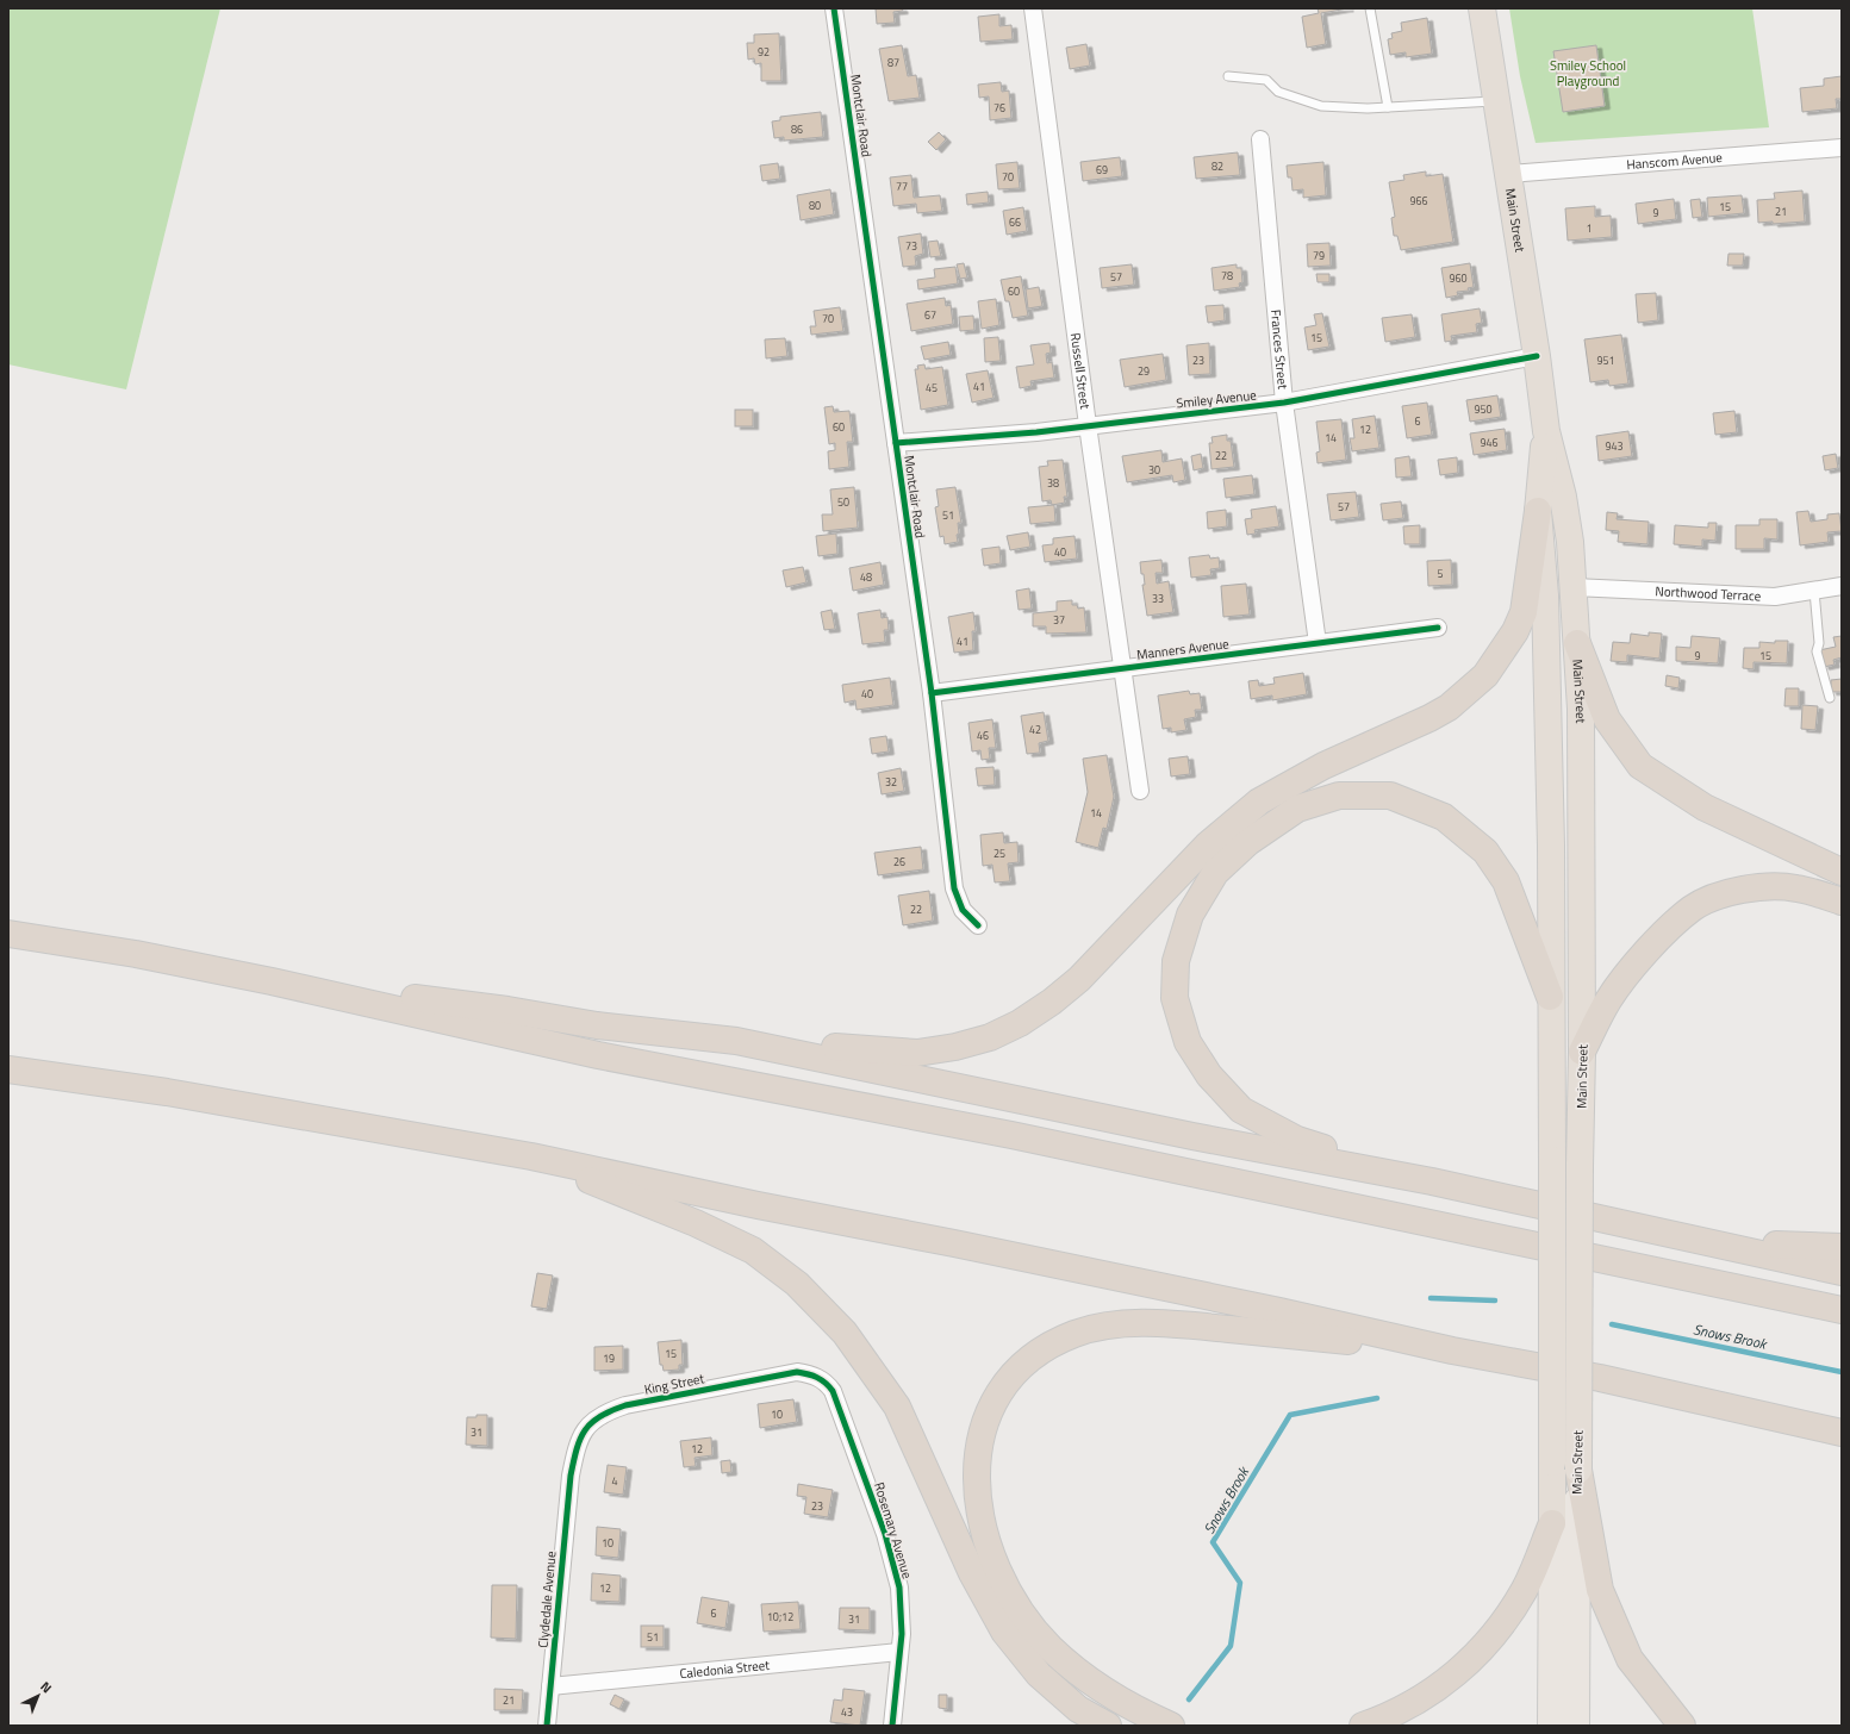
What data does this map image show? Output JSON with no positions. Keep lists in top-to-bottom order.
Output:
{
  "streets": {
    "highway": ["Main Street"],
    "street": [
      "Montclair Road",
      "Hanscom Avenue",
      "Frances Street",
      "Russell Street",
      "Smiley Avenue",
      "Northwood Terrace",
      "Manners Avenue",
      "King Street",
      "Rosemary Avenue",
      "Clydedale Avenue",
      "Caledonia Street"
    ]
  },
  "crossings": [
    ["Montclair Road", "Smiley Avenue"],
    ["Montclair Road", "Manners Avenue"],
    ["Hanscom Avenue", "Main Street"],
    ["Main Street", "Smiley Avenue"],
    ["Main Street", "Northwood Terrace"],
    ["Frances Street", "Smiley Avenue"],
    ["Frances Street", "Manners Avenue"],
    ["Russell Street", "Smiley Avenue"],
    ["Russell Street", "Manners Avenue"],
    ["King Street", "Rosemary Avenue"],
    ["King Street", "Clydedale Avenue"],
    ["Rosemary Avenue", "Caledonia Street"],
    ["Clydedale Avenue", "Caledonia Street"]
  ],
  "water": ["Snows Brook"],
  "parks": ["Smiley School Playground"],
  "house_numbers": [
    "92",
    "87",
    "76",
    "86",
    "82",
    "69",
    "70",
    "77",
    "966",
    "80",
    "15",
    "21",
    "9",
    "66",
    "1",
    "73",
    "79",
    "78",
    "57",
    "960",
    "60",
    "67",
    "70",
    "15",
    "23",
    "951",
    "29",
    "41",
    "45",
    "950",
    "6",
    "60",
    "12",
    "14",
    "946",
    "943",
    "22",
    "30",
    "38",
    "50",
    "57",
    "51",
    "40",
    "5",
    "48",
    "33",
    "37",
    "41",
    "9",
    "15",
    "40",
    "42",
    "46",
    "32",
    "14",
    "25",
    "26",
    "22",
    "15",
    "19",
    "10",
    "31",
    "12",
    "4",
    "23",
    "10",
    "12",
    "6",
    "10;12",
    "31",
    "51",
    "21",
    "43"
  ],
  "north": "top right"
}
